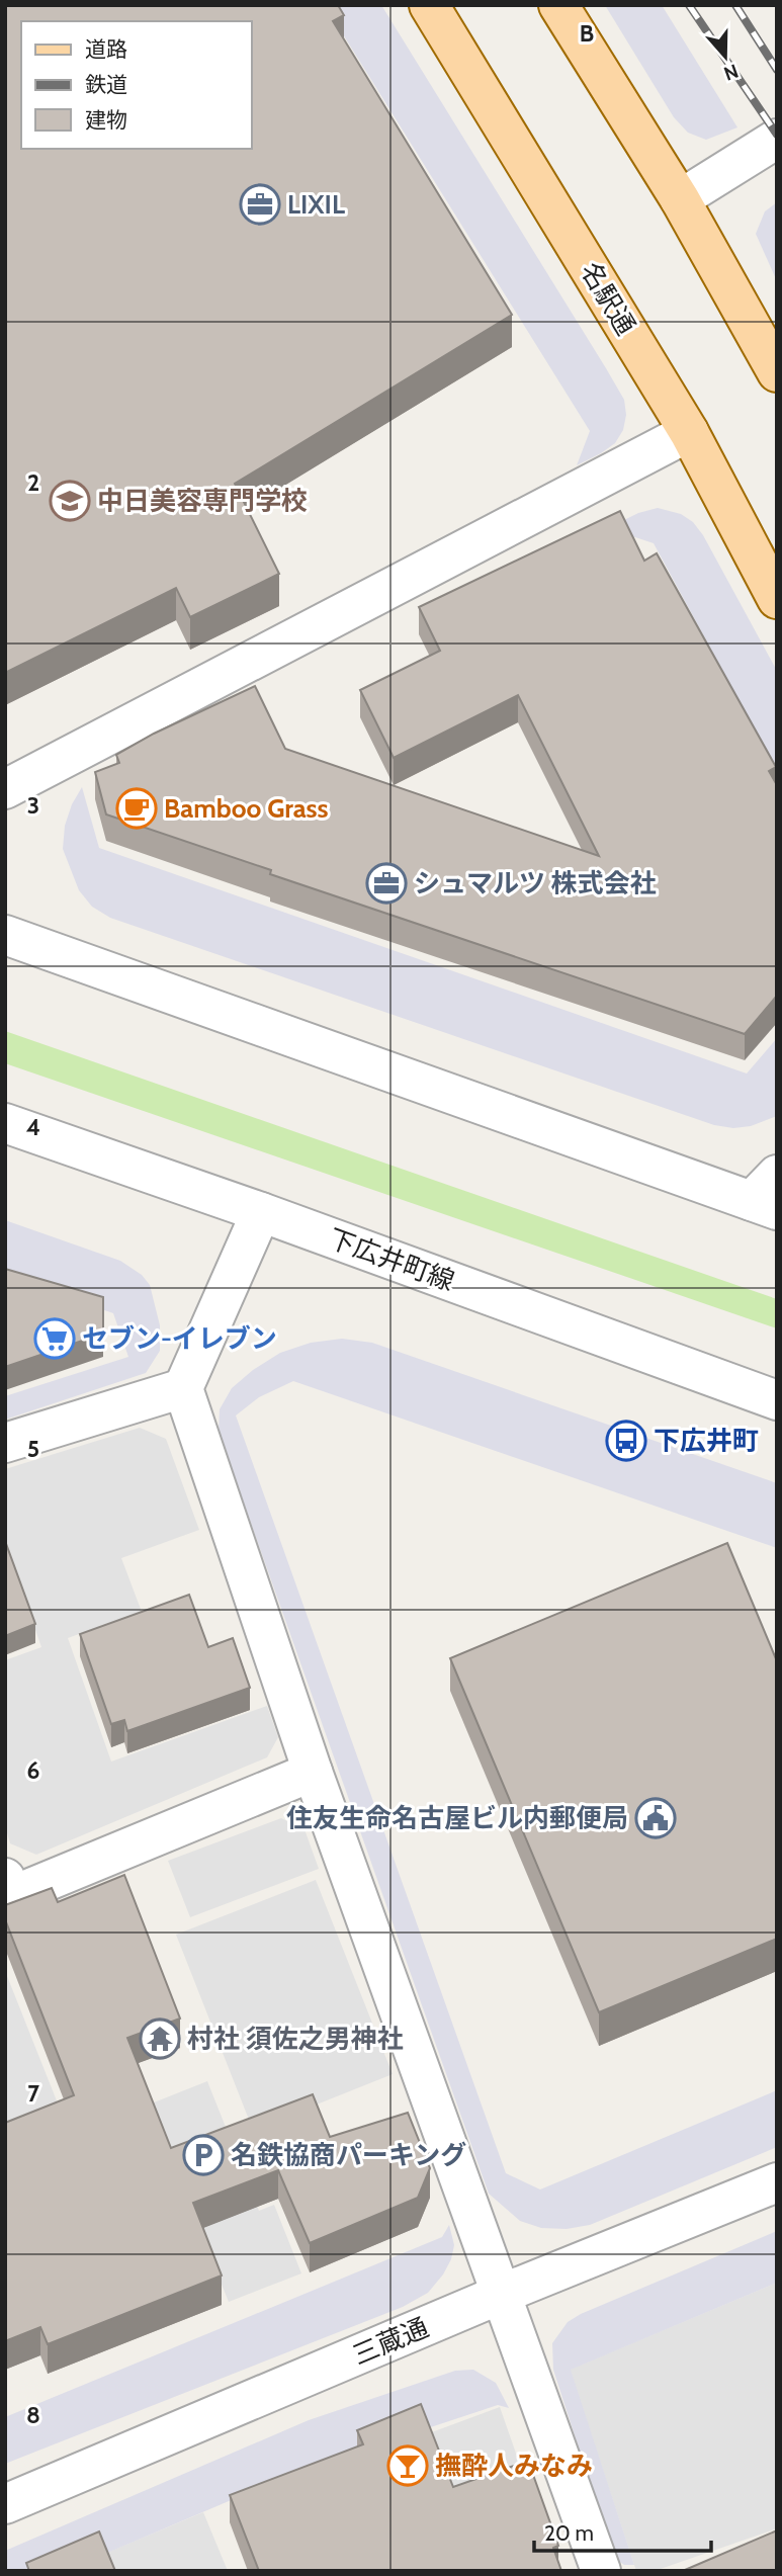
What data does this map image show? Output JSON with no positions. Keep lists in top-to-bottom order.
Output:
{
  "streets": {
    "main road": ["名駅通"],
    "street": ["下広井町線", "三蔵通"]
  },
  "places": {
    "office": ["LIXIL", "シュマルツ 株式会社"],
    "school or university": ["中日美容専門学校"],
    "cafe": ["Bamboo Grass"],
    "supermarket": ["セブン-イレブン"],
    "bus stop": ["下広井町"],
    "public building": ["住友生命名古屋ビル内郵便局"],
    "temple": ["村社 須佐之男神社"],
    "parking": ["名鉄協商パーキング"],
    "bar": ["撫酔人みなみ"]
  },
  "legend": ["道路", "鉄道", "建物"],
  "scale_bar": "20 m",
  "north": "bottom",
  "grid": {
    "columns": ["B"],
    "rows": [
      "2",
      "3",
      "4",
      "5",
      "6",
      "7",
      "8"
    ]
  }
}
